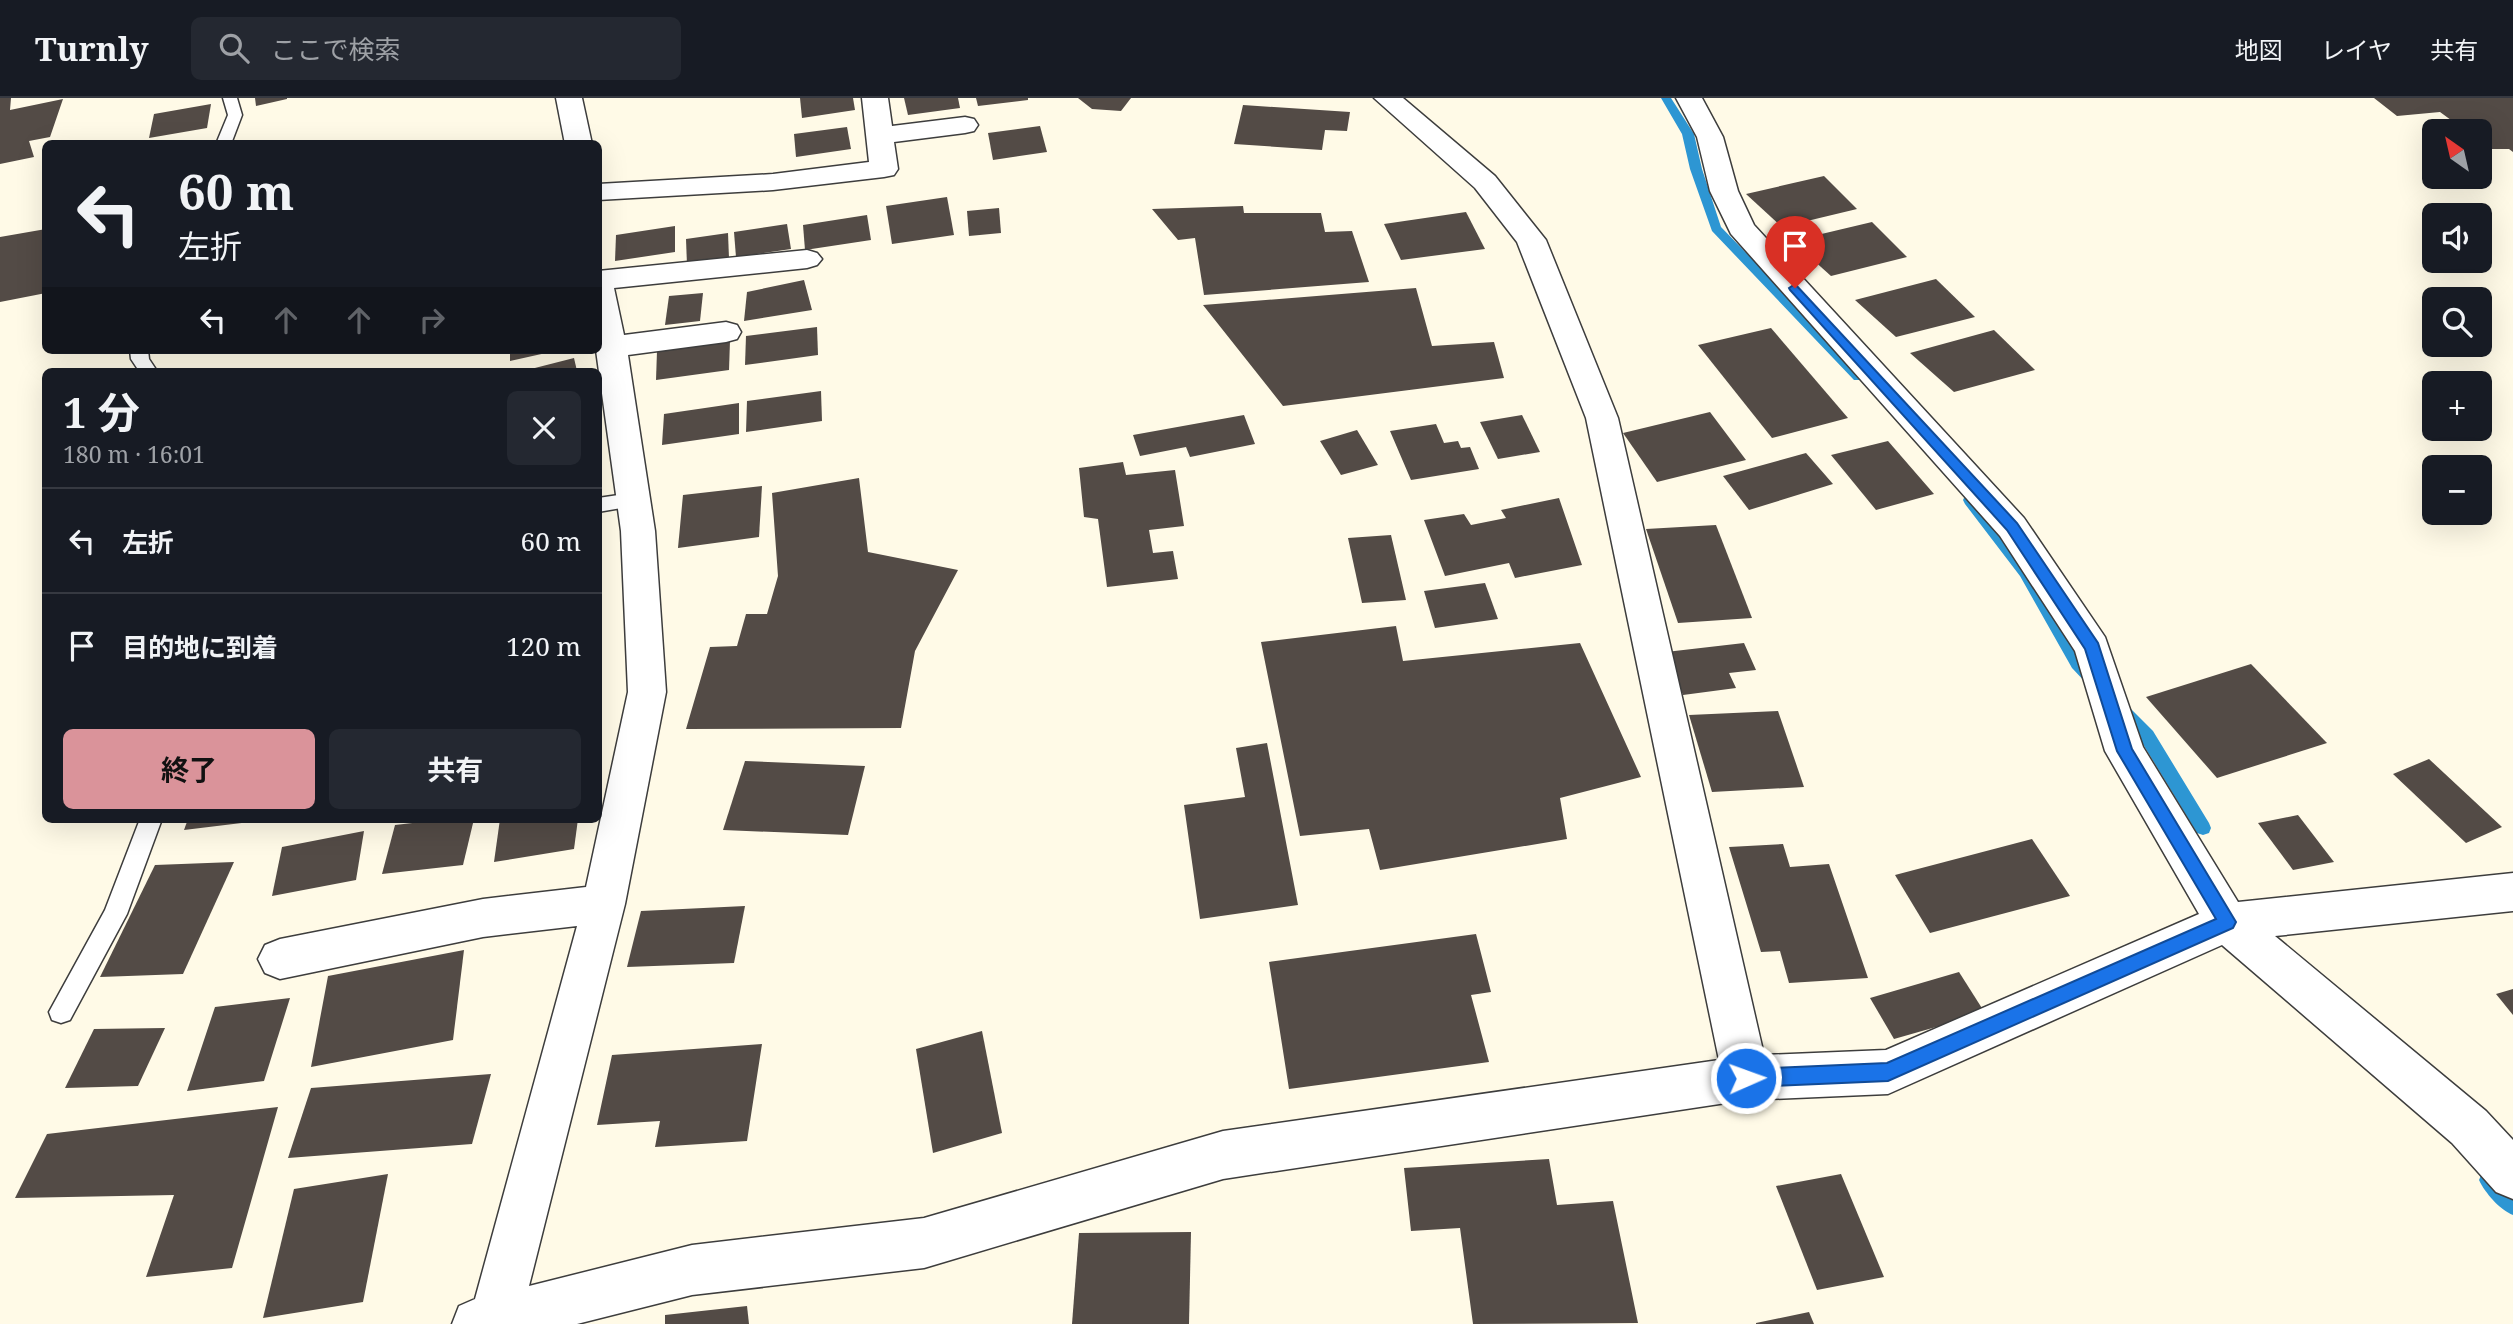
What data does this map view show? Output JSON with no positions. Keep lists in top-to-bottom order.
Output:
{
  "north": "top left",
  "page": {
    "header": "Turnly",
    "search": "ここで検索",
    "nav": ["地図", "レイヤ", "共有"],
    "map_buttons": ["+", "−"],
    "turn": ["60 m", "左折"],
    "heading": ["1 分", "180 m · 16:01"],
    "list": [
      {
        "name": "左折",
        "value": "60 m"
      },
      {
        "name": "目的地に到着",
        "value": "120 m"
      }
    ],
    "buttons": ["終了", "共有"]
  }
}
